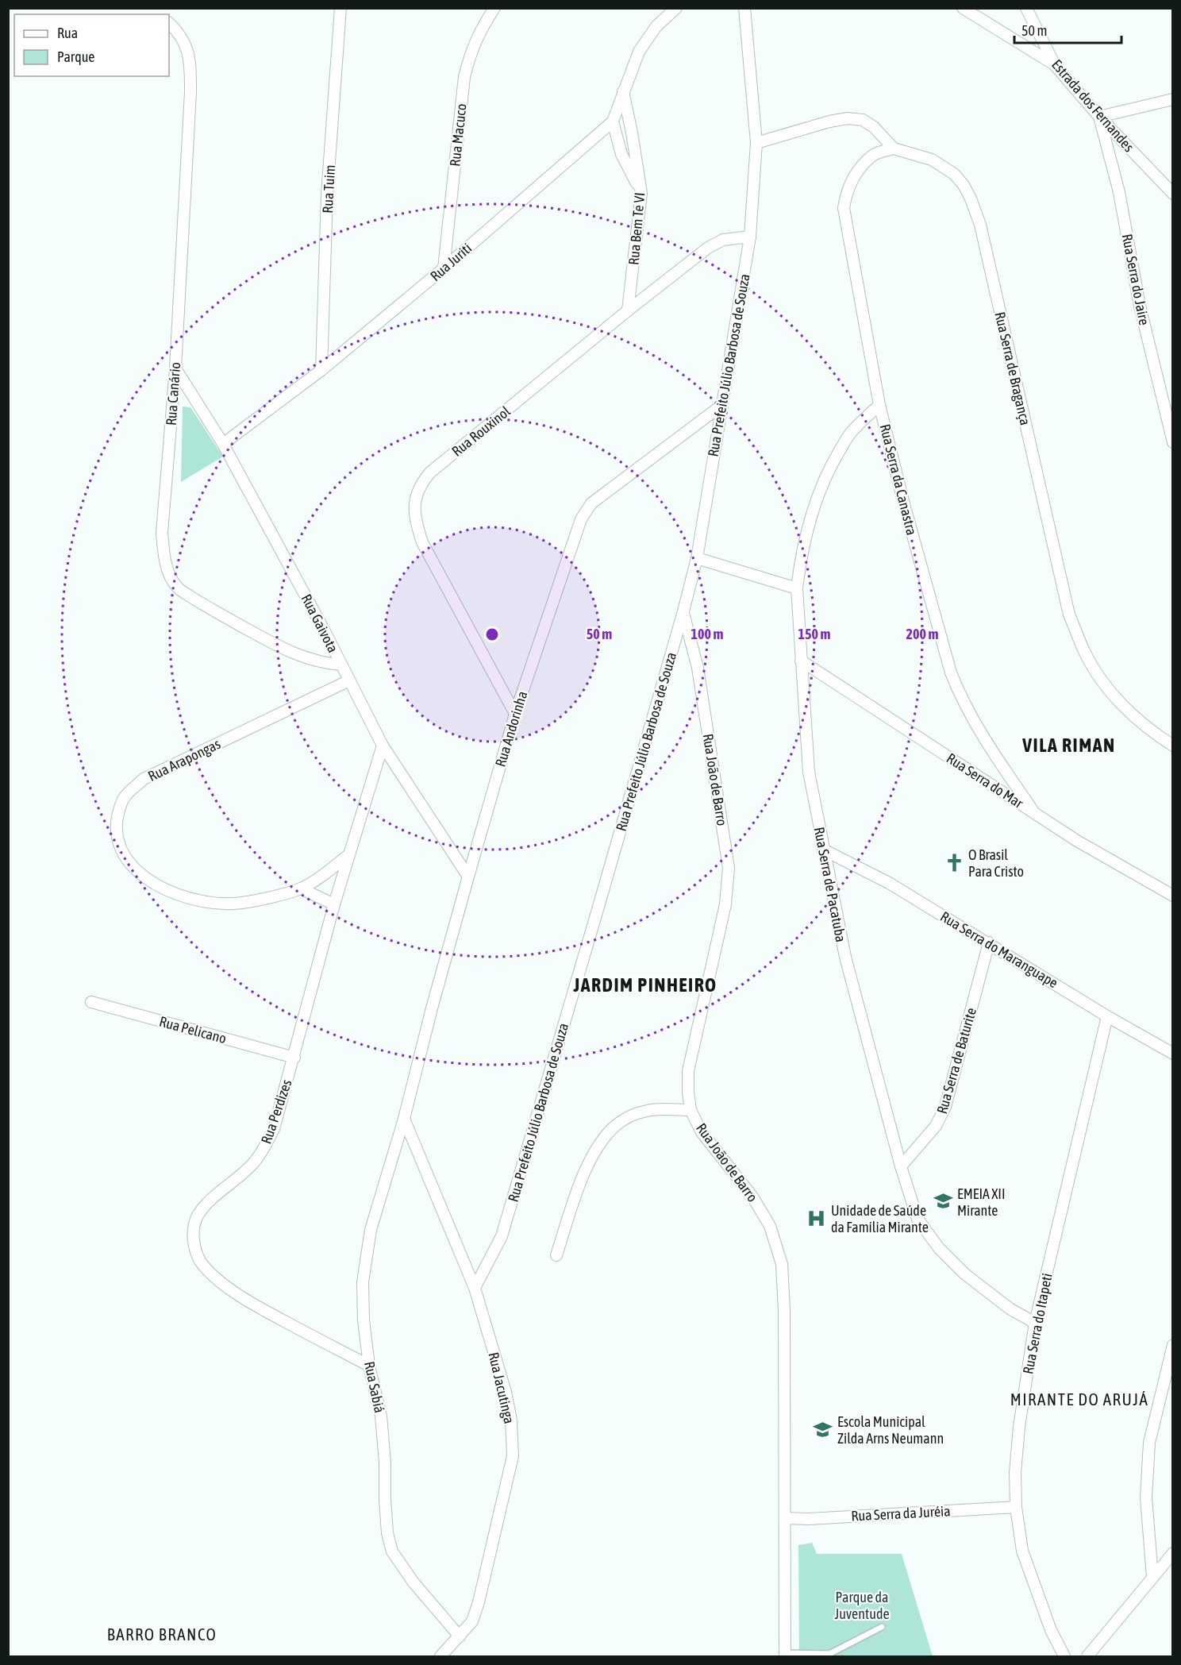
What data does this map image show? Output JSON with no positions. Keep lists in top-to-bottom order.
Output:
{
  "streets": {
    "street": [
      "Estrada dos Fernandes",
      "Rua Macuco",
      "Rua Tuim",
      "Rua Bem Te VI",
      "Rua Juriti",
      "Rua Serra do Jaire",
      "Rua Prefeito Júlio Barbosa de Souza",
      "Rua Serra de Bragança",
      "Rua Canário",
      "Rua Rouxinol",
      "Rua Serra da Canastra",
      "Rua Gaivota",
      "Rua Andorinha",
      "Rua Arapongas",
      "Rua João de Barro",
      "Rua Serra do Mar",
      "Rua Serra de Pacatuba",
      "Rua Serra do Maranguape",
      "Rua Pelicano",
      "Rua Serra de Baturite",
      "Rua Perdizes",
      "Rua Serra do Itapeti",
      "Rua Sabiá",
      "Rua Jacutinga",
      "Rua Serra da Juréia"
    ]
  },
  "crossings": [
    ["Estrada dos Fernandes", "Rua Serra do Jaire"],
    ["Rua Macuco", "Rua Juriti"],
    ["Rua Tuim", "Rua Juriti"],
    ["Rua Bem Te VI", "Rua Rouxinol"],
    ["Rua Juriti", "Rua Gaivota"],
    ["Rua Prefeito Júlio Barbosa de Souza", "Rua Serra de Bragança"],
    ["Rua Prefeito Júlio Barbosa de Souza", "Rua Rouxinol"],
    ["Rua Prefeito Júlio Barbosa de Souza", "Rua Andorinha"],
    ["Rua Prefeito Júlio Barbosa de Souza", "Rua João de Barro"],
    ["Rua Prefeito Júlio Barbosa de Souza", "Rua Jacutinga"],
    ["Rua Serra de Bragança", "Rua Serra da Canastra"],
    ["Rua Canário", "Rua Gaivota"],
    ["Rua Rouxinol", "Rua Andorinha"],
    ["Rua Serra da Canastra", "Rua Serra do Mar"],
    ["Rua Serra da Canastra", "Rua Serra de Pacatuba"],
    ["Rua Gaivota", "Rua Andorinha"],
    ["Rua Gaivota", "Rua Arapongas"],
    ["Rua Gaivota", "Rua Perdizes"],
    ["Rua Andorinha", "Rua Sabiá"],
    ["Rua Andorinha", "Rua Jacutinga"],
    ["Rua Arapongas", "Rua Perdizes"],
    ["Rua João de Barro", "Rua Serra da Juréia"],
    ["Rua Serra do Mar", "Rua Serra de Pacatuba"],
    ["Rua Serra de Pacatuba", "Rua Serra do Maranguape"],
    ["Rua Serra de Pacatuba", "Rua Serra de Baturite"],
    ["Rua Serra de Pacatuba", "Rua Serra do Itapeti"],
    ["Rua Serra do Maranguape", "Rua Serra de Baturite"],
    ["Rua Serra do Maranguape", "Rua Serra do Itapeti"],
    ["Rua Pelicano", "Rua Perdizes"],
    ["Rua Perdizes", "Rua Sabiá"],
    ["Rua Serra do Itapeti", "Rua Serra da Juréia"],
    ["Rua Sabiá", "Rua Jacutinga"]
  ],
  "districts": [
    "VILA RIMAN",
    "JARDIM PINHEIRO",
    "MIRANTE DO ARUJÁ",
    "BARRO BRANCO"
  ],
  "parks": ["Parque da Juventude"],
  "places": {
    "church": ["O Brasil Para Cristo"],
    "school or university": ["EMEIA XII Mirante", "Escola Municipal Zilda Arns Neumann"],
    "hospital": ["Unidade de Saúde da Família Mirante"]
  },
  "legend": ["Rua", "Parque"],
  "scale_bar": "50 m",
  "rings": [
    "50 m",
    "100 m",
    "150 m",
    "200 m"
  ]
}
